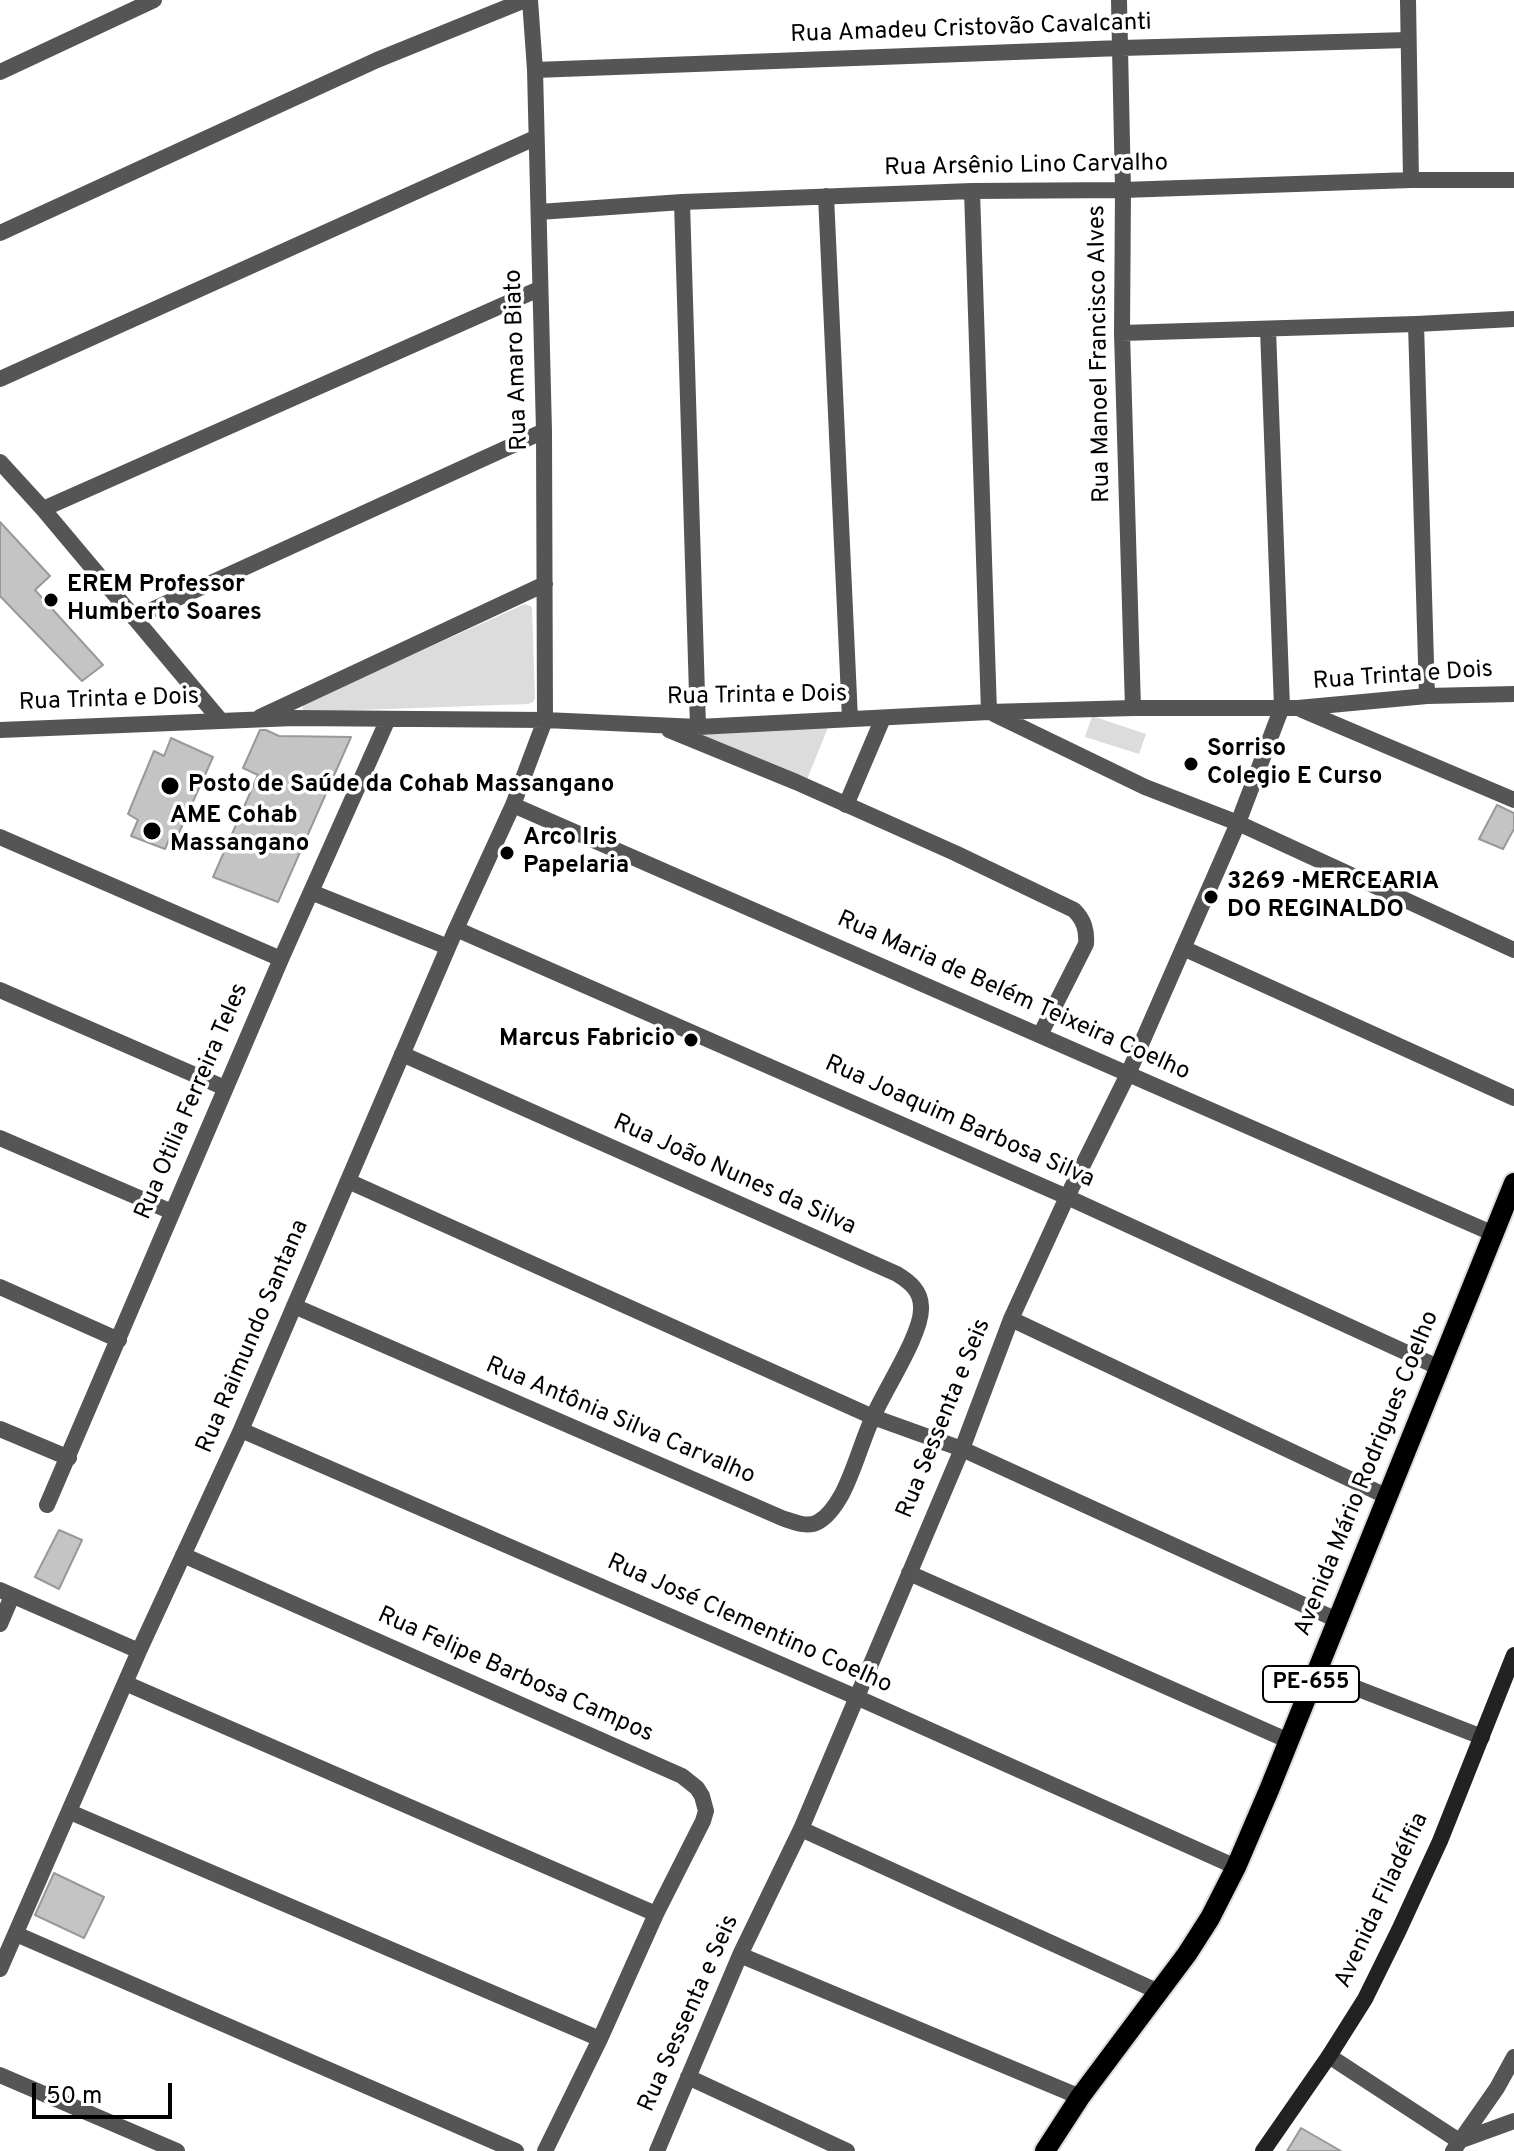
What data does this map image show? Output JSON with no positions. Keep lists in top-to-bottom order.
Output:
{
  "streets": {
    "main road": ["Avenida Mário Rodrigues Coelho", "PE-655"],
    "street": [
      "Rua Amadeu Cristovão Cavalcanti",
      "Rua Arsênio Lino Carvalho",
      "Rua Manoel Francisco Alves",
      "Rua Amaro Biato",
      "Rua Trinta e Dois",
      "Rua Maria de Belém Teixeira Coelho",
      "Rua Otilia Ferreira Teles",
      "Rua Joaquim Barbosa Silva",
      "Rua João Nunes da Silva",
      "Rua Raimundo Santana",
      "Rua Sessenta e Seis",
      "Rua Antônia Silva Carvalho",
      "Rua José Clementino Coelho",
      "Rua Felipe Barbosa Campos",
      "Avenida Filadélfia"
    ]
  },
  "crossings": [
    ["Rua Amadeu Cristovão Cavalcanti", "Rua Manoel Francisco Alves"],
    ["Rua Amadeu Cristovão Cavalcanti", "Rua Amaro Biato"],
    ["Rua Arsênio Lino Carvalho", "Rua Manoel Francisco Alves"],
    ["Rua Arsênio Lino Carvalho", "Rua Amaro Biato"],
    ["Rua Manoel Francisco Alves", "Rua Trinta e Dois"],
    ["Rua Amaro Biato", "Rua Trinta e Dois"],
    ["Rua Amaro Biato", "Rua Raimundo Santana"],
    ["Rua Trinta e Dois", "Rua Otilia Ferreira Teles"],
    ["Rua Trinta e Dois", "Rua Raimundo Santana"],
    ["Rua Trinta e Dois", "Rua Sessenta e Seis"],
    ["Rua Maria de Belém Teixeira Coelho", "Rua Raimundo Santana"],
    ["Rua Maria de Belém Teixeira Coelho", "Rua Sessenta e Seis"],
    ["Rua Maria de Belém Teixeira Coelho", "Avenida Mário Rodrigues Coelho"],
    ["Rua Joaquim Barbosa Silva", "Rua Raimundo Santana"],
    ["Rua Joaquim Barbosa Silva", "Rua Sessenta e Seis"],
    ["Rua Joaquim Barbosa Silva", "Avenida Mário Rodrigues Coelho"],
    ["Rua João Nunes da Silva", "Rua Raimundo Santana"],
    ["Rua João Nunes da Silva", "Rua Antônia Silva Carvalho"],
    ["Rua Raimundo Santana", "Rua Antônia Silva Carvalho"],
    ["Rua Raimundo Santana", "Rua José Clementino Coelho"],
    ["Rua Raimundo Santana", "Rua Felipe Barbosa Campos"],
    ["Rua Sessenta e Seis", "Rua José Clementino Coelho"],
    ["Avenida Mário Rodrigues Coelho", "Rua José Clementino Coelho"]
  ],
  "places": [
    "EREM Professor Humberto Soares",
    "Sorriso Colegio E Curso",
    "Posto de Saúde da Cohab Massangano",
    "AME Cohab Massangano",
    "Arco Iris Papelaria",
    "3269 -MERCEARIA DO REGINALDO",
    "Marcus Fabricio"
  ],
  "scale_bar": "50 m"
}
